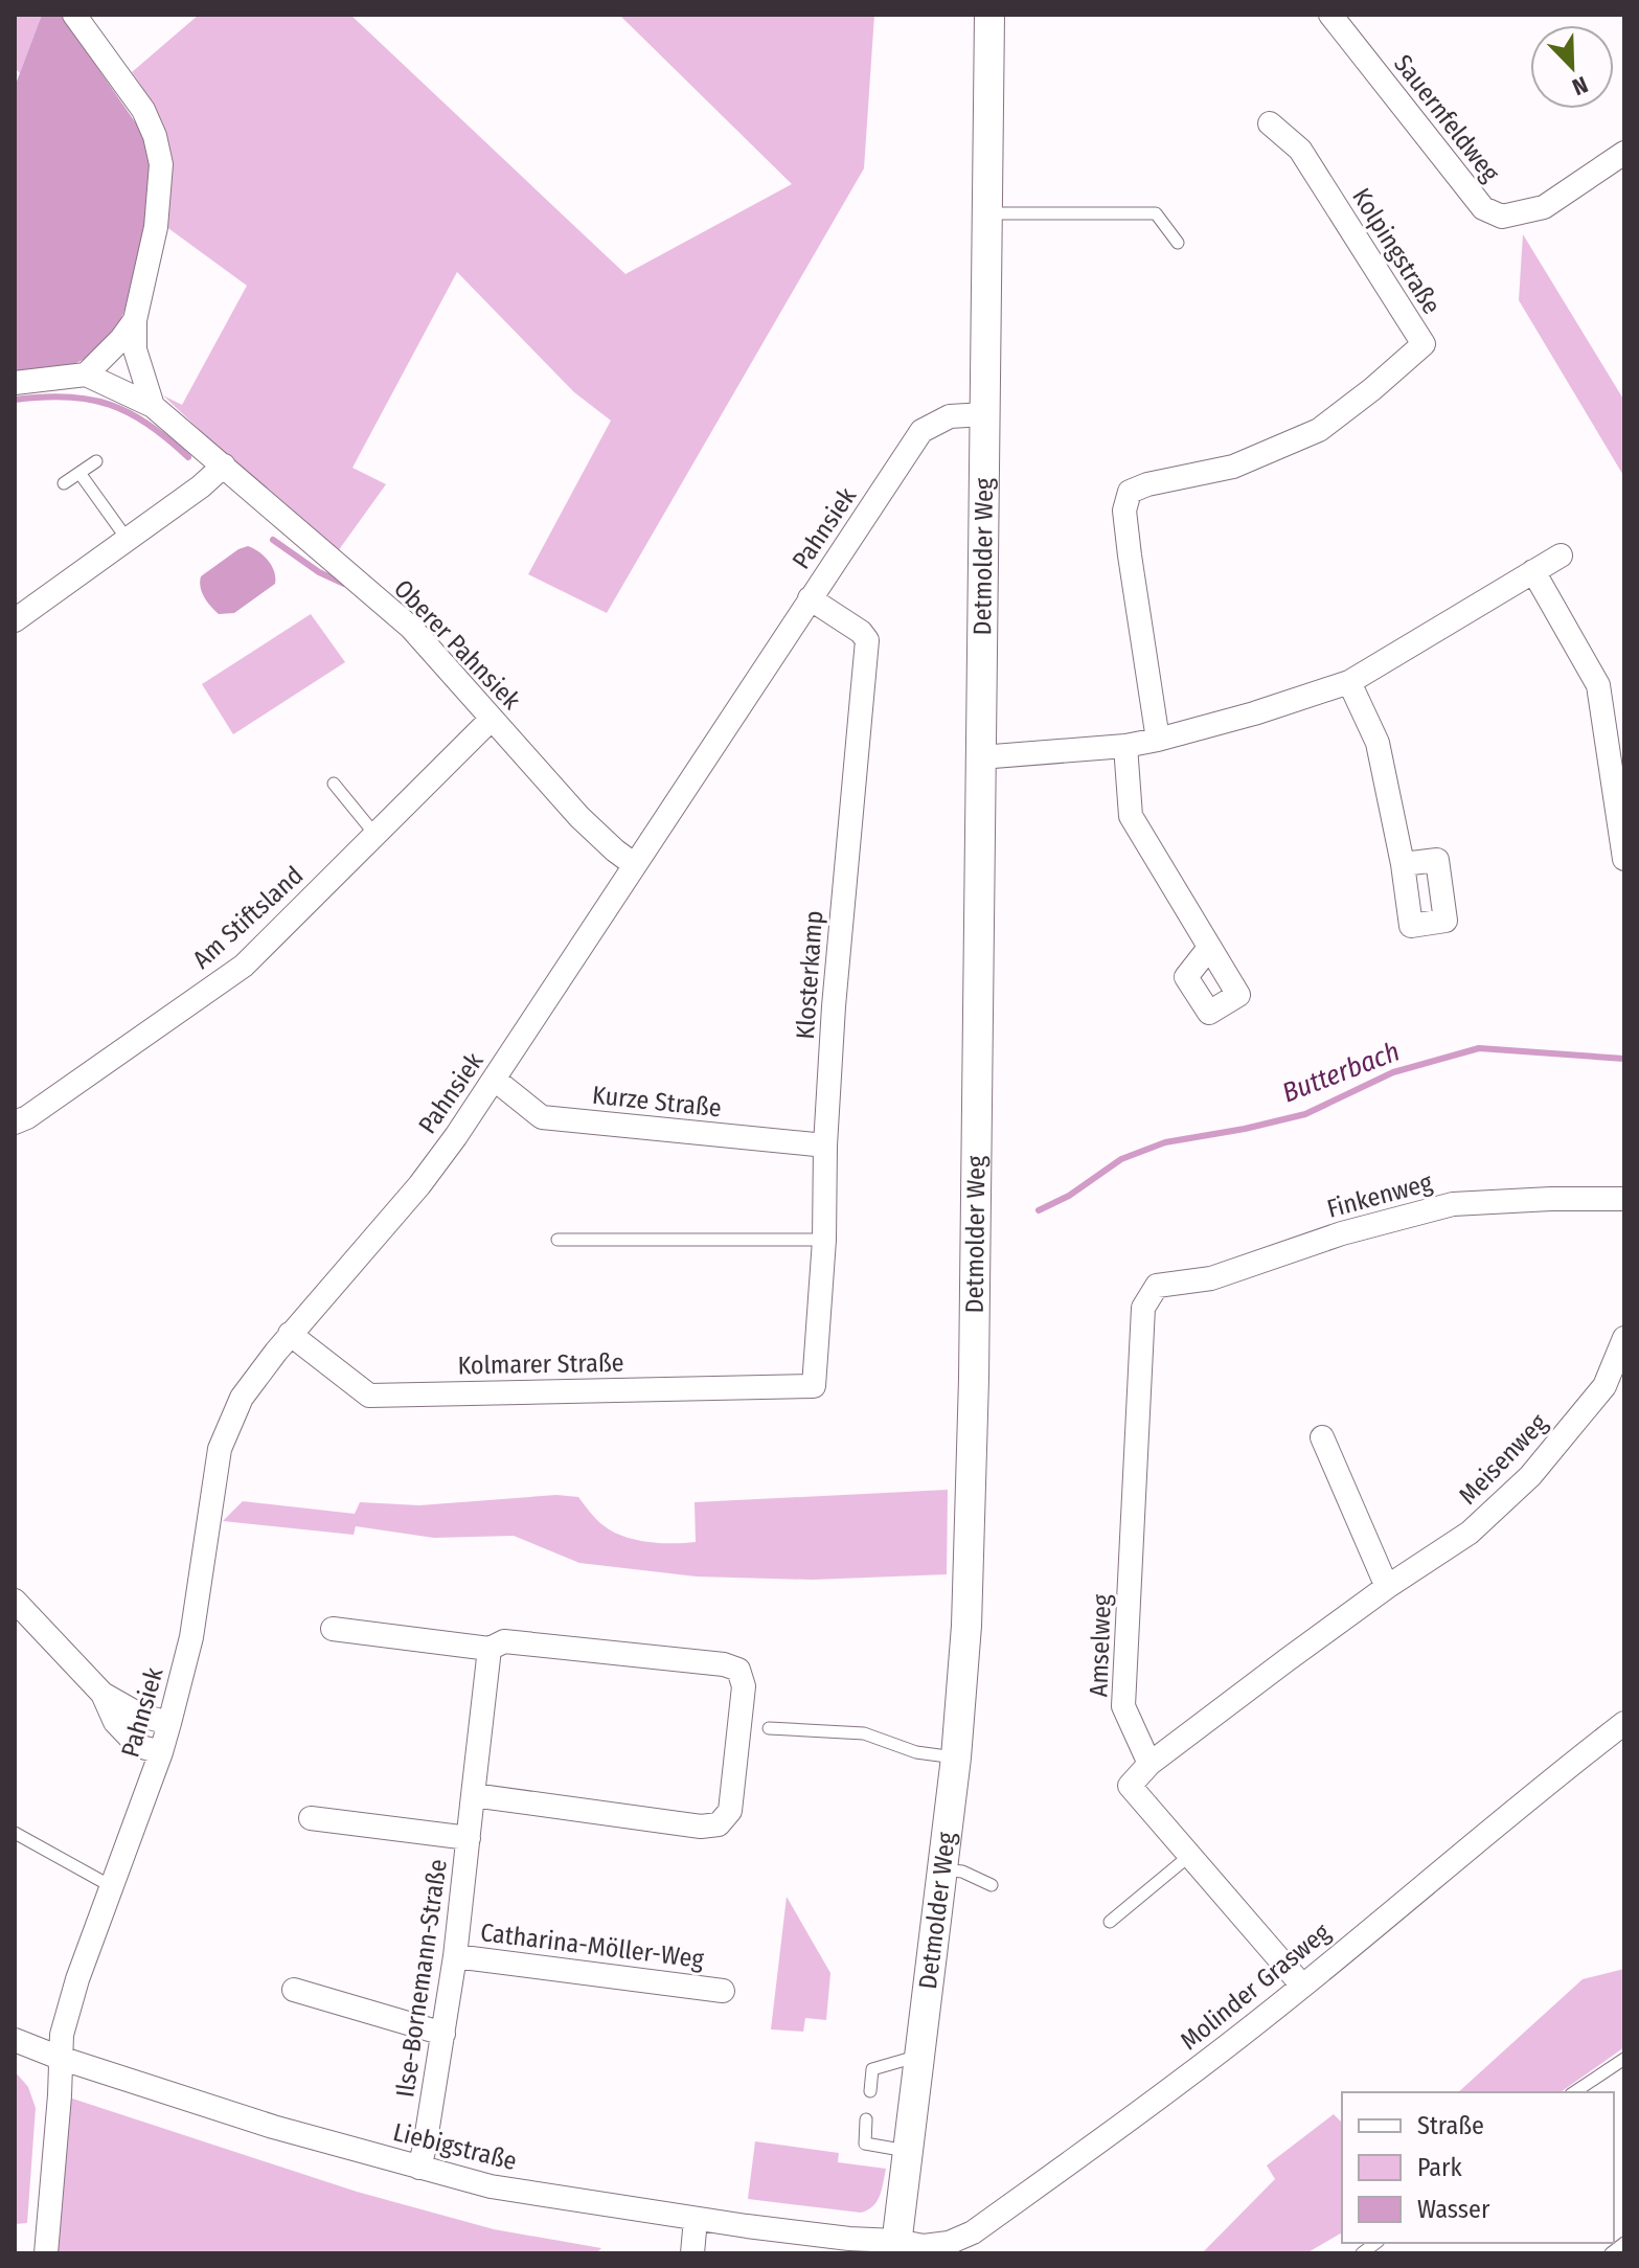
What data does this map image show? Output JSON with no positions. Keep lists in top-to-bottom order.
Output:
{
  "streets": {
    "street": [
      "Sauernfeldweg",
      "Kolpingstraße",
      "Pahnsiek",
      "Detmolder Weg",
      "Oberer Pahnsiek",
      "Am Stiftsland",
      "Klosterkamp",
      "Kurze Straße",
      "Finkenweg",
      "Kolmarer Straße",
      "Meisenweg",
      "Amselweg",
      "Catharina-Möller-Weg",
      "Ilse-Bornemann-Straße",
      "Molinder Grasweg",
      "Liebigstraße"
    ]
  },
  "crossings": [
    ["Pahnsiek", "Detmolder Weg"],
    ["Pahnsiek", "Oberer Pahnsiek"],
    ["Pahnsiek", "Klosterkamp"],
    ["Pahnsiek", "Kurze Straße"],
    ["Pahnsiek", "Kolmarer Straße"],
    ["Pahnsiek", "Liebigstraße"],
    ["Detmolder Weg", "Molinder Grasweg"],
    ["Detmolder Weg", "Liebigstraße"],
    ["Oberer Pahnsiek", "Am Stiftsland"],
    ["Klosterkamp", "Kurze Straße"],
    ["Klosterkamp", "Kolmarer Straße"],
    ["Finkenweg", "Amselweg"],
    ["Meisenweg", "Amselweg"],
    ["Catharina-Möller-Weg", "Ilse-Bornemann-Straße"],
    ["Ilse-Bornemann-Straße", "Liebigstraße"],
    ["Molinder Grasweg", "Liebigstraße"]
  ],
  "water": ["Butterbach"],
  "legend": ["Straße", "Park", "Wasser"],
  "north": "bottom right"
}
